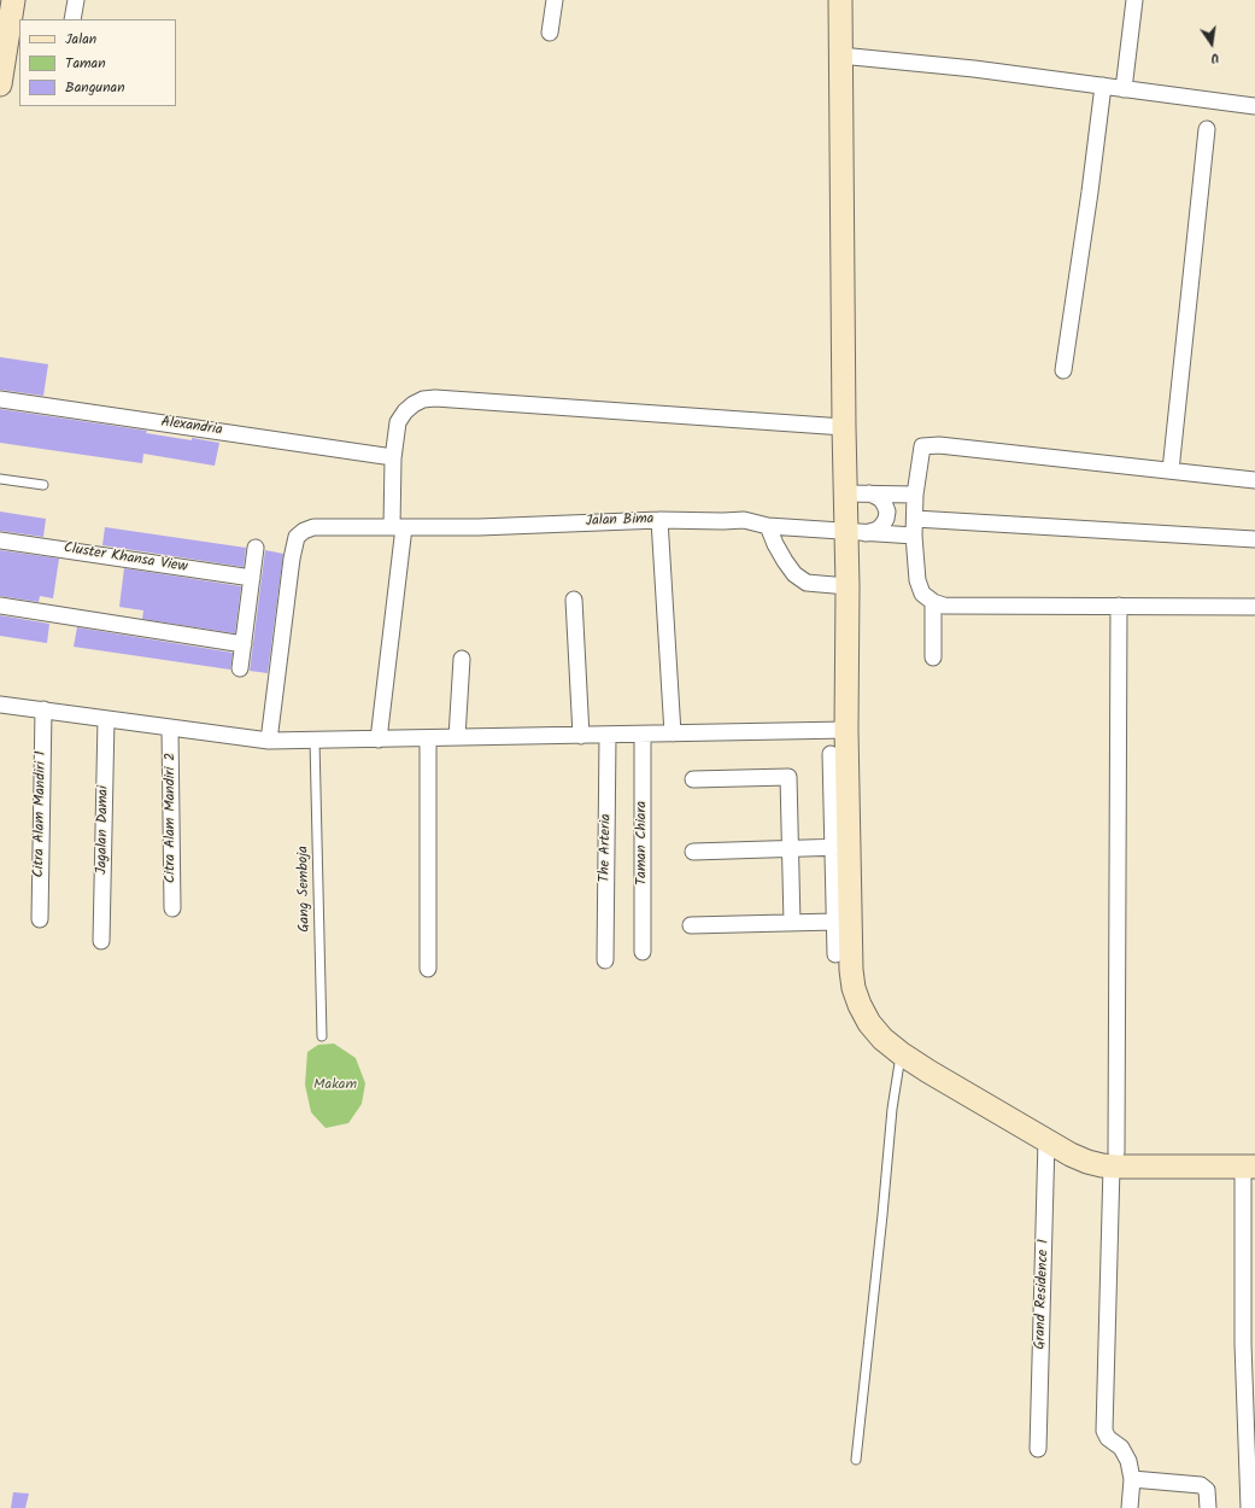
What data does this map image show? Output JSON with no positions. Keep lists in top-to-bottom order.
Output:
{
  "streets": {
    "street": [
      "Alexandria",
      "Jalan Bima",
      "Cluster Khansa View",
      "Citra Alam Mandiri 1",
      "Citra Alam Mandiri 2",
      "Jagalan Damai",
      "Taman Chiara",
      "The Arteria",
      "Grand Residence 1"
    ],
    "lane": ["Gang Semboja"]
  },
  "parks": ["Makam"],
  "legend": ["Jalan", "Taman", "Bangunan"],
  "north": "bottom"
}
